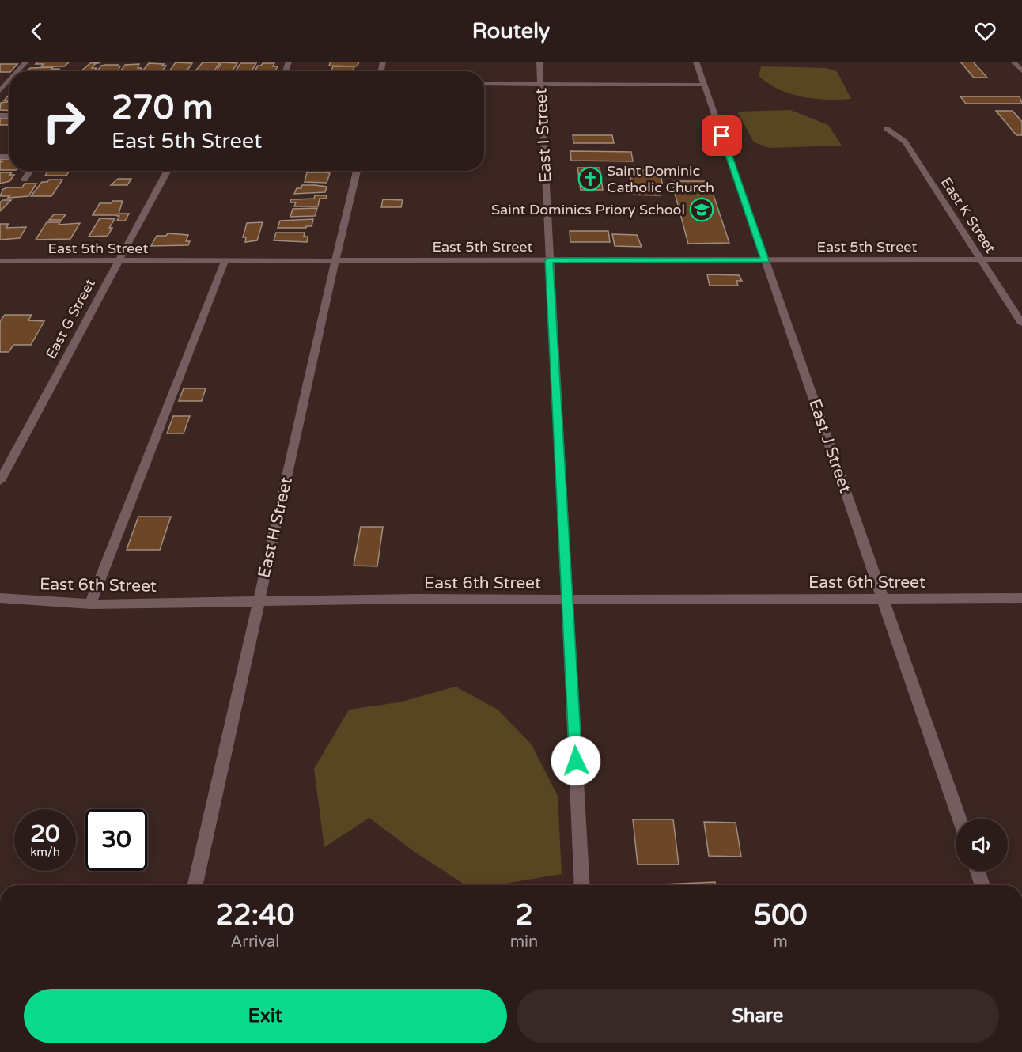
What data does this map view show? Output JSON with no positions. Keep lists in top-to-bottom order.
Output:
{
  "streets": {
    "street": [
      "East I Street",
      "East K Street",
      "East 5th Street",
      "East G Street",
      "East J Street",
      "East H Street",
      "East 6th Street"
    ]
  },
  "crossings": [
    ["East I Street", "East 5th Street"],
    ["East I Street", "East 6th Street"],
    ["East K Street", "East 5th Street"],
    ["East 5th Street", "East G Street"],
    ["East 5th Street", "East J Street"],
    ["East 5th Street", "East H Street"],
    ["East J Street", "East 6th Street"],
    ["East H Street", "East 6th Street"]
  ],
  "places": {
    "church": ["Saint Dominic Catholic Church"],
    "school or university": ["Saint Dominics Priory School"]
  },
  "page": {
    "header": "Routely",
    "turn": ["270 m", "East 5th Street"],
    "speed": "20 km/h",
    "limit": "30",
    "eta": [
      "22:40",
      "Arrival",
      "2",
      "min",
      "500",
      "m"
    ],
    "buttons": ["Exit", "Share"]
  }
}
